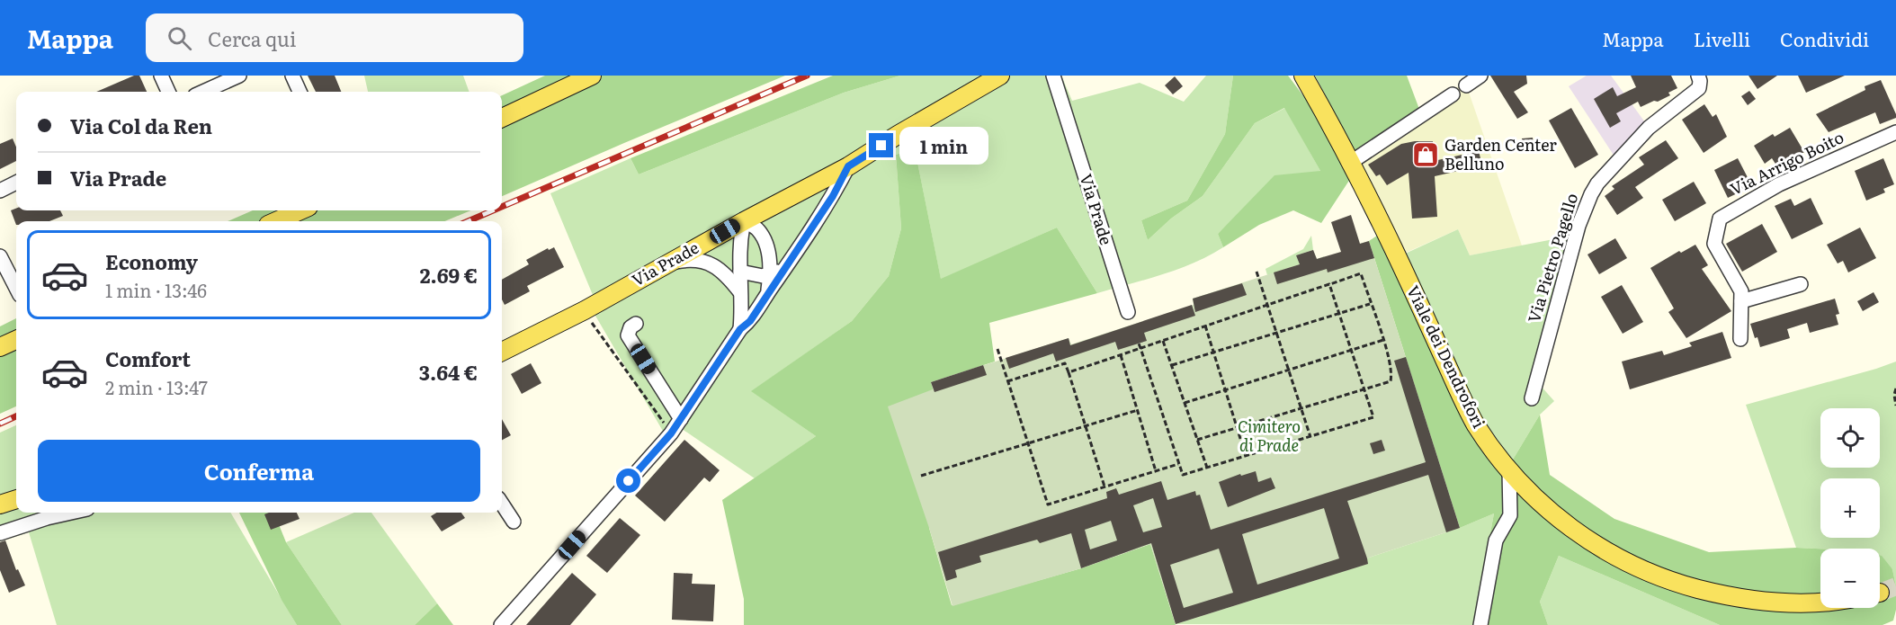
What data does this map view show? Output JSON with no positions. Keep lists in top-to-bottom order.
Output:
{
  "streets": {
    "main road": ["Via Prade", "Viale dei Dendrofori"],
    "street": ["Via Arrigo Boito", "Via Pietro Pagello"]
  },
  "parks": ["Cimitero di Prade"],
  "places": {
    "shop": ["Garden Center Belluno"]
  },
  "page": {
    "header": "Mappa",
    "search": "Cerca qui",
    "nav": ["Mappa", "Livelli", "Condividi"],
    "banner": ["Via Col da Ren", "Via Prade"],
    "bubble": "1 min",
    "list": [
      {
        "name": "Economy",
        "note": "1 min · 13:46",
        "value": "2.69 €"
      },
      {
        "name": "Comfort",
        "note": "2 min · 13:47",
        "value": "3.64 €"
      }
    ],
    "map_buttons": ["+", "−"],
    "buttons": "Conferma"
  }
}
